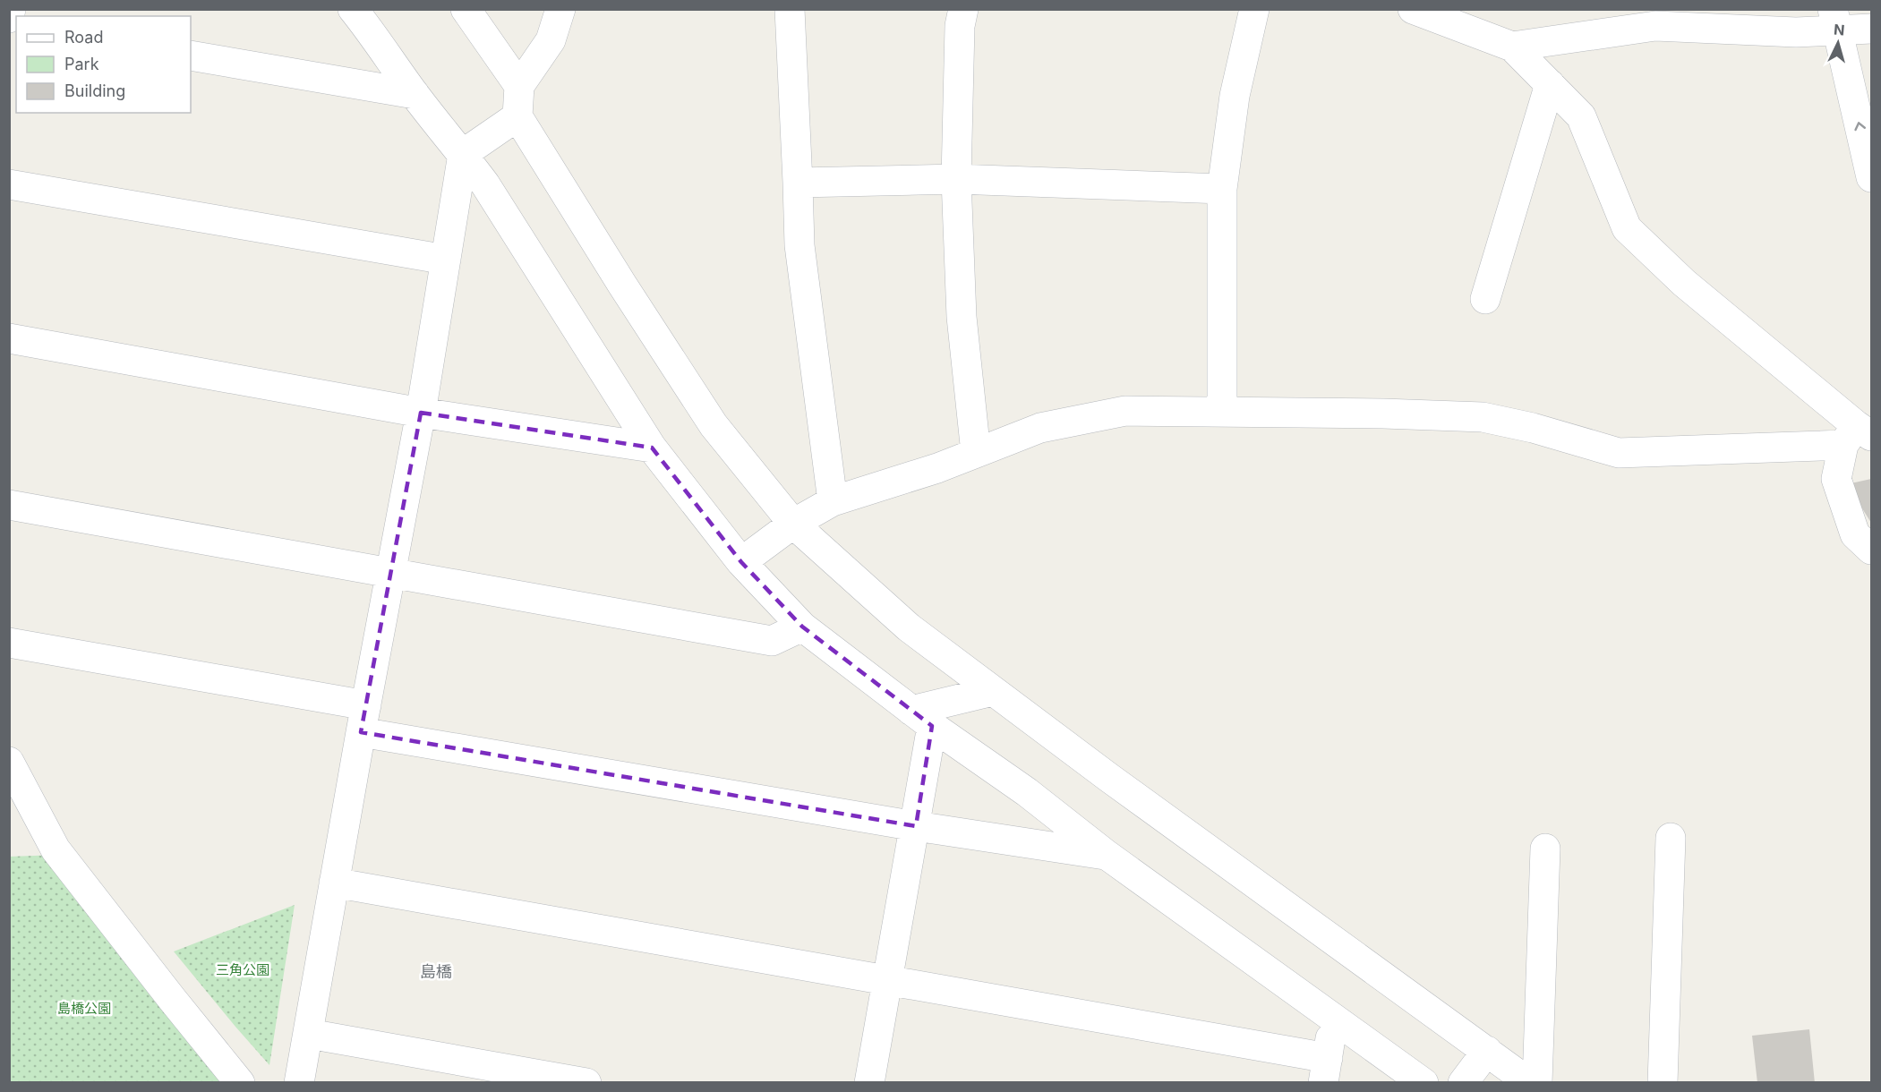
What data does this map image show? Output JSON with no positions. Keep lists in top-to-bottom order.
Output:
{
  "districts": ["島橋"],
  "parks": ["三角公園", "島橋公園"],
  "legend": ["Road", "Park", "Building"],
  "north": "top"
}
